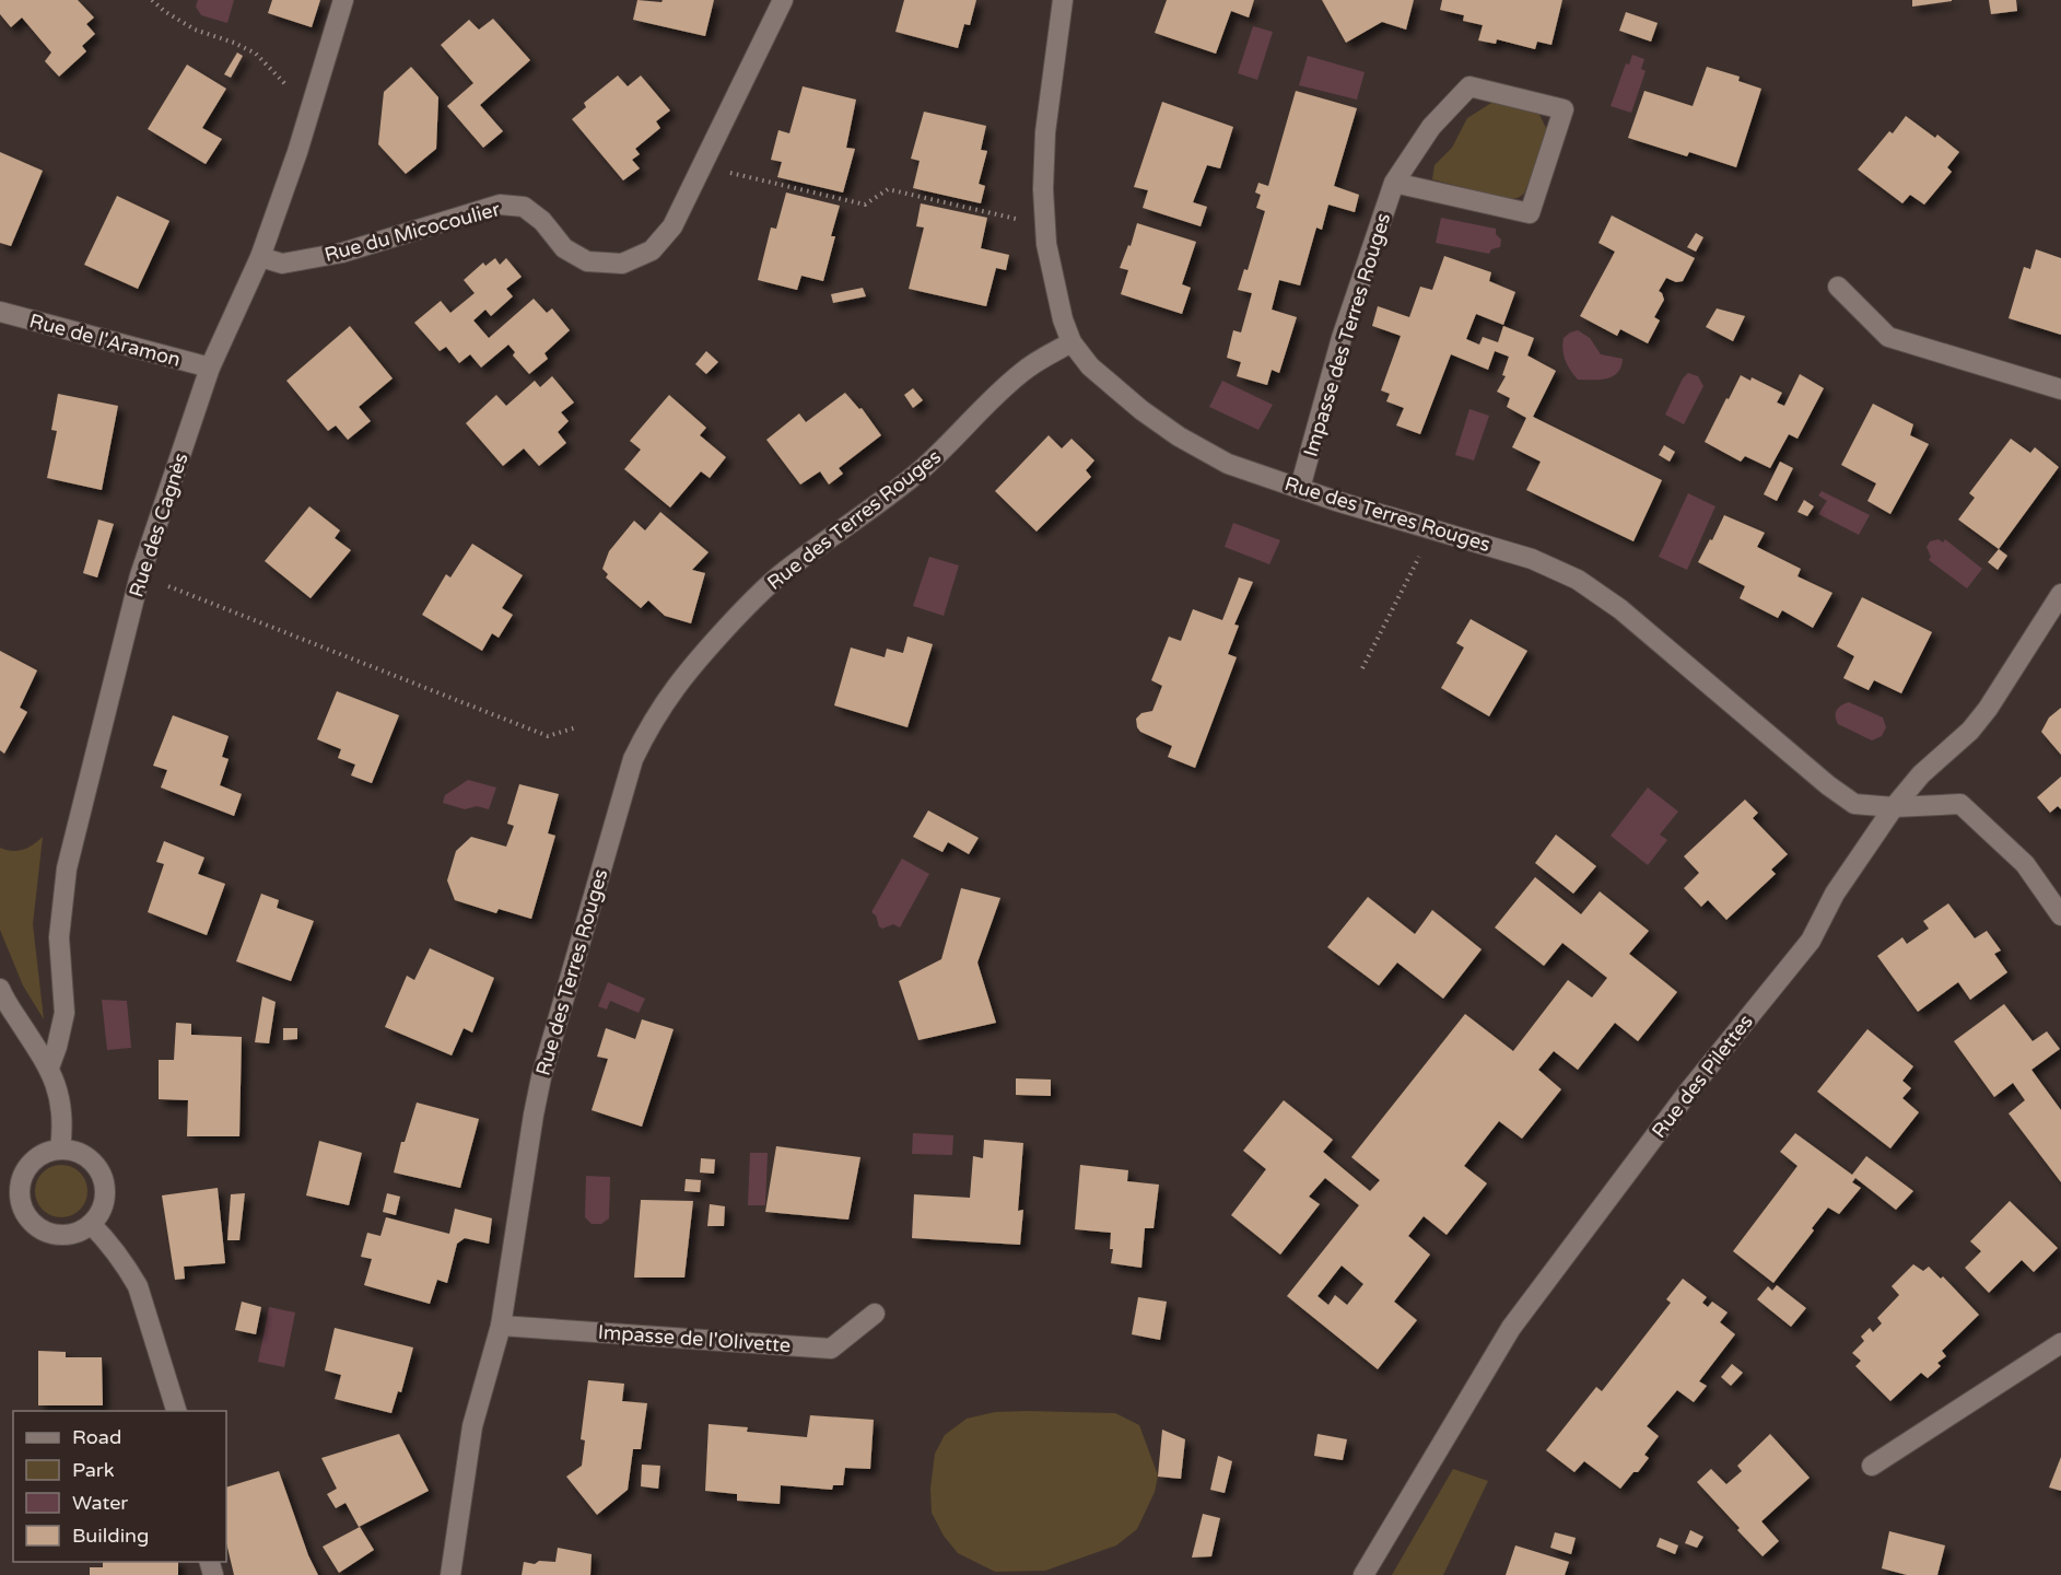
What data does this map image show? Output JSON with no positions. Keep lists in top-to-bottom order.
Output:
{
  "streets": {
    "street": [
      "Rue du Micocoulier",
      "Impasse des Terres Rouges",
      "Rue de l'Aramon",
      "Rue des Terres Rouges",
      "Rue des Cagnès",
      "Rue des Pilettes",
      "Impasse de l'Olivette"
    ]
  },
  "crossings": [
    ["Rue du Micocoulier", "Rue des Cagnès"],
    ["Impasse des Terres Rouges", "Rue des Terres Rouges"],
    ["Rue de l'Aramon", "Rue des Cagnès"],
    ["Rue des Terres Rouges", "Rue des Pilettes"],
    ["Rue des Terres Rouges", "Impasse de l'Olivette"]
  ],
  "legend": [
    "Road",
    "Park",
    "Water",
    "Building"
  ]
}
